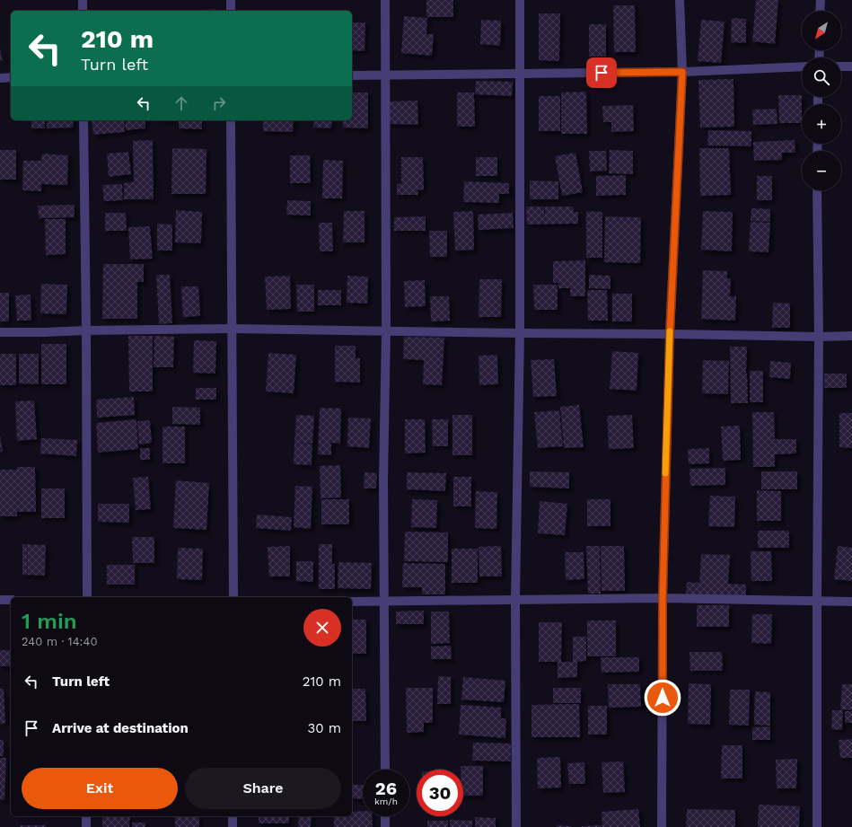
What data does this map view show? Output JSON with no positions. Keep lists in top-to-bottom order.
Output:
{
  "north": "bottom left",
  "page": {
    "map_buttons": ["+", "−"],
    "turn": ["210 m", "Turn left"],
    "heading": ["1 min", "240 m · 14:40"],
    "list": [
      {
        "name": "Turn left",
        "value": "210 m"
      },
      {
        "name": "Arrive at destination",
        "value": "30 m"
      }
    ],
    "buttons": ["Exit", "Share"],
    "speed": "26 km/h",
    "limit": "30"
  }
}
